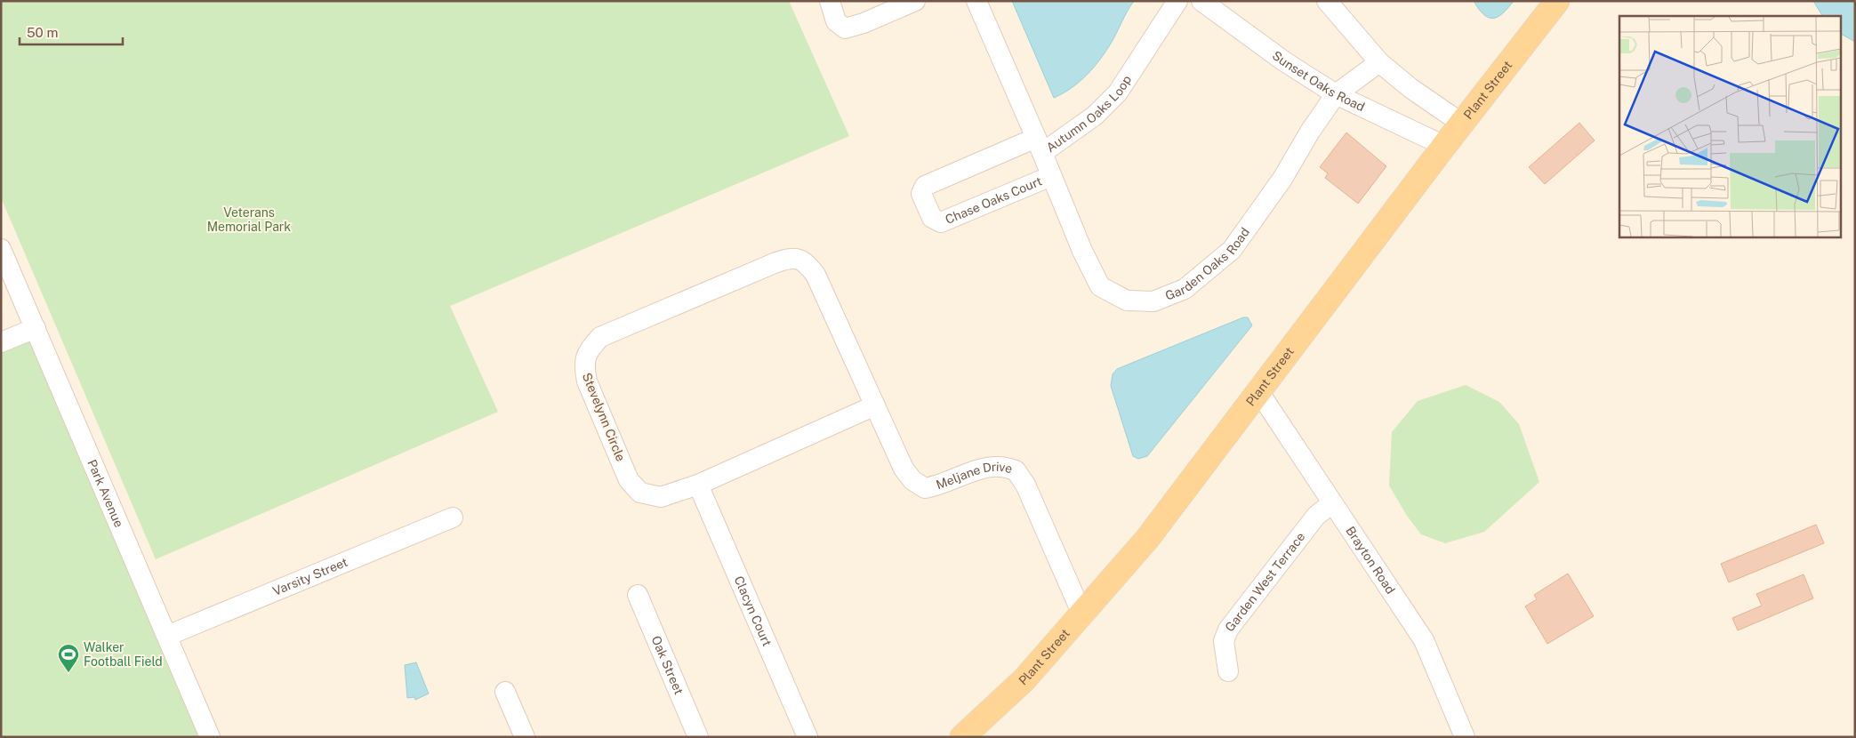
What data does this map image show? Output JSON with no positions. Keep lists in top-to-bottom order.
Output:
{
  "streets": {
    "main road": ["Plant Street"],
    "street": [
      "Sunset Oaks Road",
      "Autumn Oaks Loop",
      "Chase Oaks Court",
      "Garden Oaks Road",
      "Stevelynn Circle",
      "Meljane Drive",
      "Park Avenue",
      "Brayton Road",
      "Varsity Street",
      "Garden West Terrace",
      "Clacyn Court",
      "Oak Street"
    ]
  },
  "crossings": [
    ["Sunset Oaks Road", "Plant Street"],
    ["Sunset Oaks Road", "Garden Oaks Road"],
    ["Plant Street", "Meljane Drive"],
    ["Plant Street", "Brayton Road"],
    ["Autumn Oaks Loop", "Chase Oaks Court"],
    ["Autumn Oaks Loop", "Garden Oaks Road"],
    ["Chase Oaks Court", "Garden Oaks Road"],
    ["Stevelynn Circle", "Meljane Drive"],
    ["Stevelynn Circle", "Clacyn Court"],
    ["Park Avenue", "Varsity Street"],
    ["Brayton Road", "Garden West Terrace"]
  ],
  "parks": ["Veterans Memorial Park"],
  "places": {
    "sports": ["Walker Football Field"]
  },
  "scale_bar": "50 m"
}
